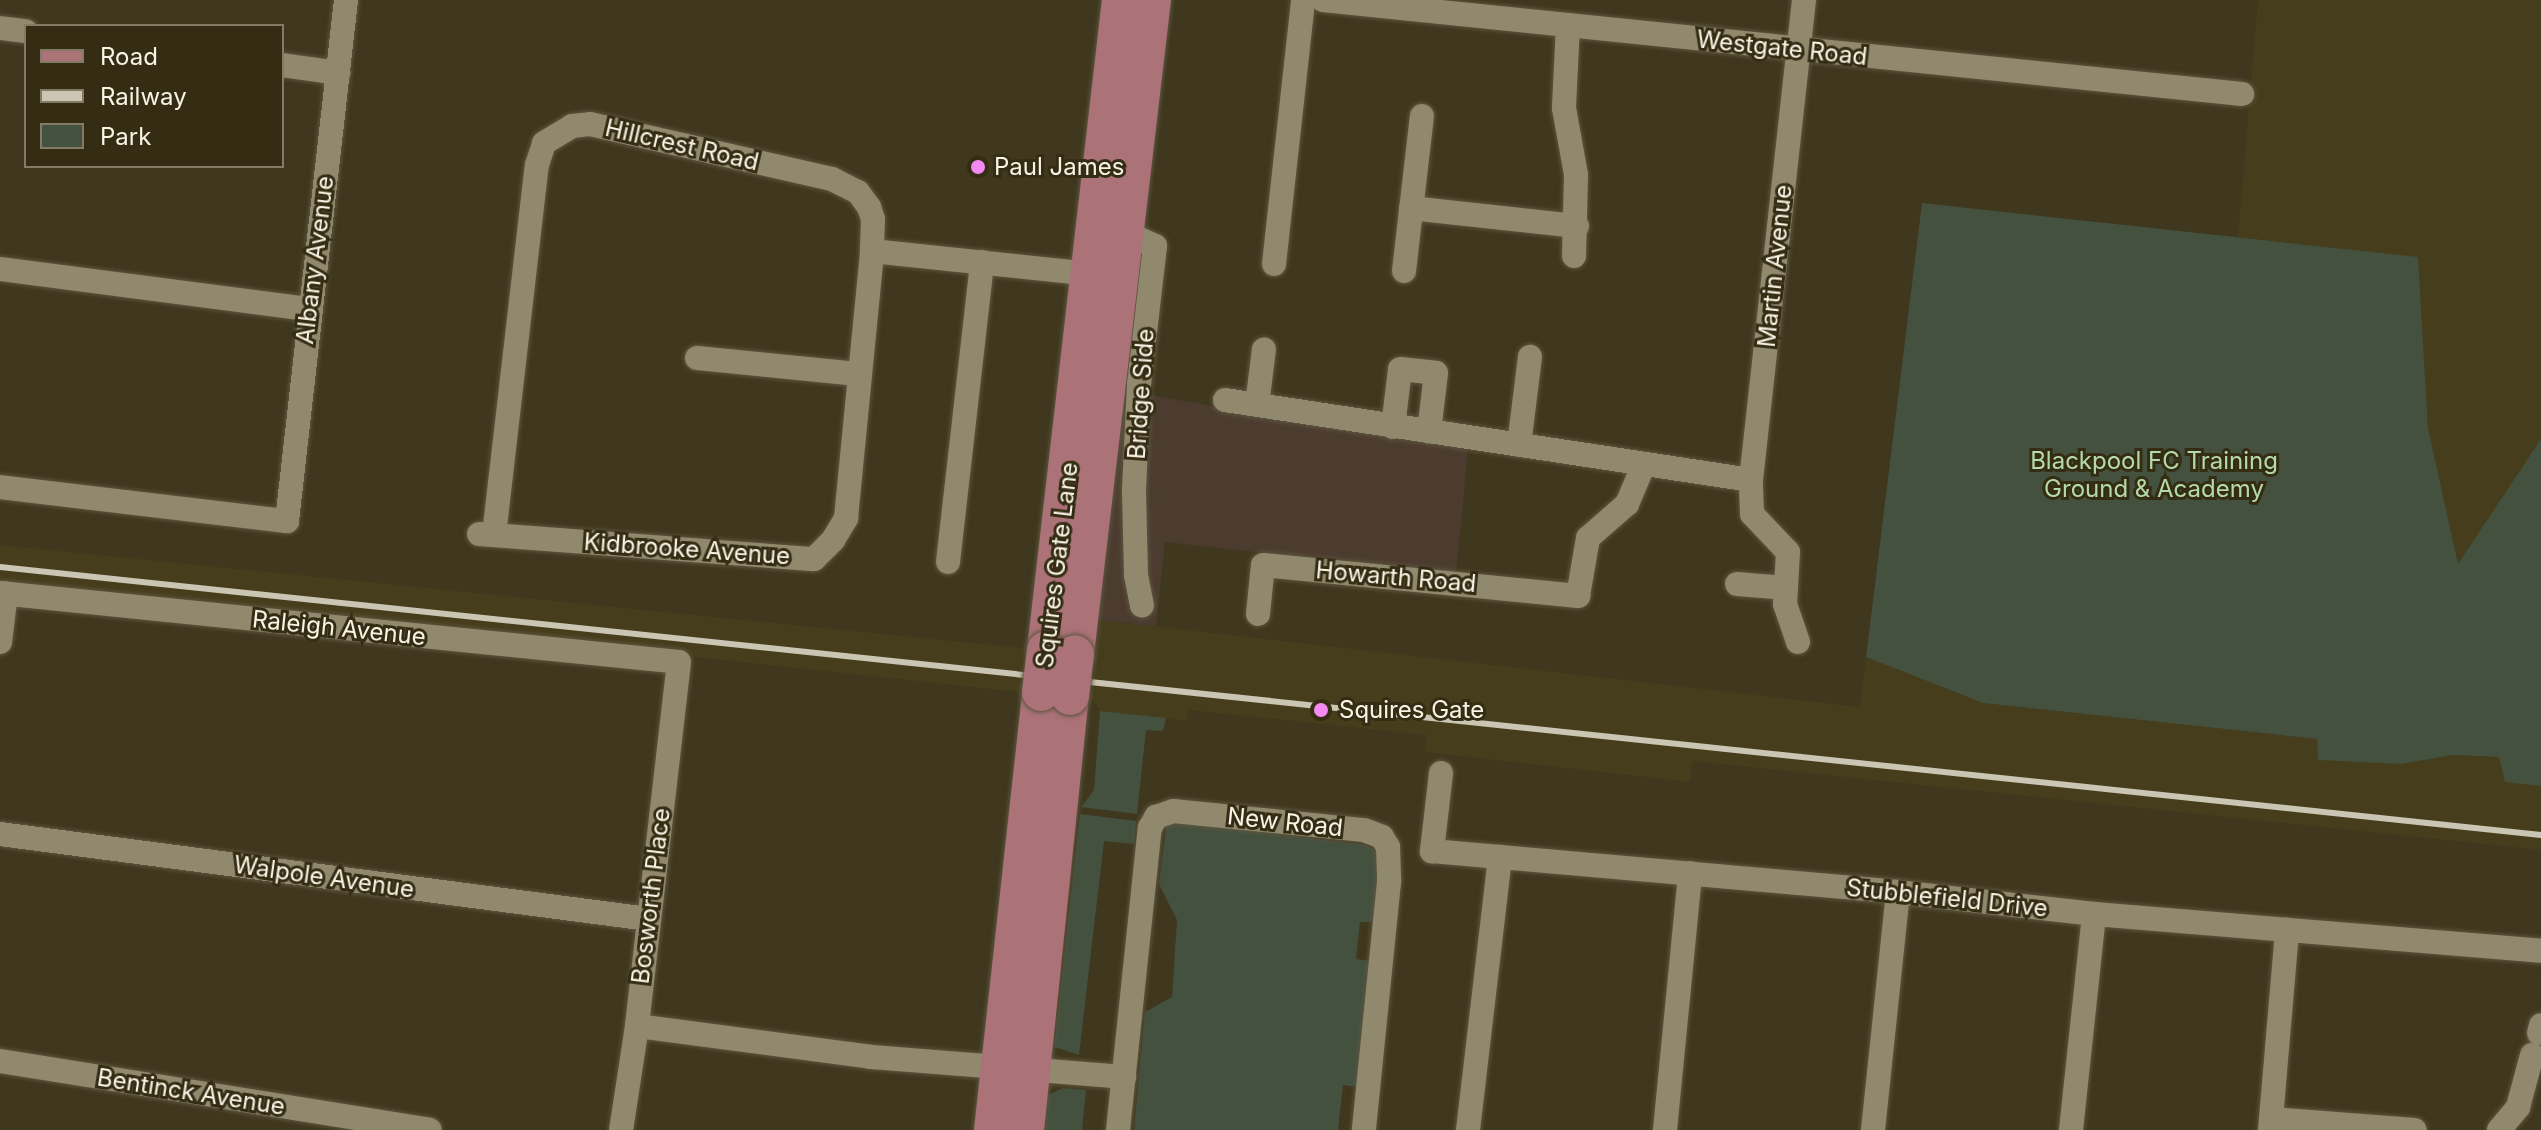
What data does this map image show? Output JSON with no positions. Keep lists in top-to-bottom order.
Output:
{
  "streets": {
    "main road": ["Squires Gate Lane"],
    "street": [
      "Westgate Road",
      "Hillcrest Road",
      "Albany Avenue",
      "Martin Avenue",
      "Bridge Side",
      "Kidbrooke Avenue",
      "Howarth Road",
      "Raleigh Avenue",
      "New Road",
      "Walpole Avenue",
      "Bosworth Place",
      "Stubblefield Drive",
      "Bentinck Avenue"
    ]
  },
  "crossings": [
    ["Westgate Road", "Martin Avenue"],
    ["Hillcrest Road", "Kidbrooke Avenue"],
    ["Bridge Side", "Squires Gate Lane"],
    ["Raleigh Avenue", "Bosworth Place"],
    ["Walpole Avenue", "Bosworth Place"]
  ],
  "parks": ["Blackpool FC Training Ground & Academy"],
  "places": ["Paul James", "Squires Gate"],
  "legend": ["Road", "Railway", "Park"]
}
